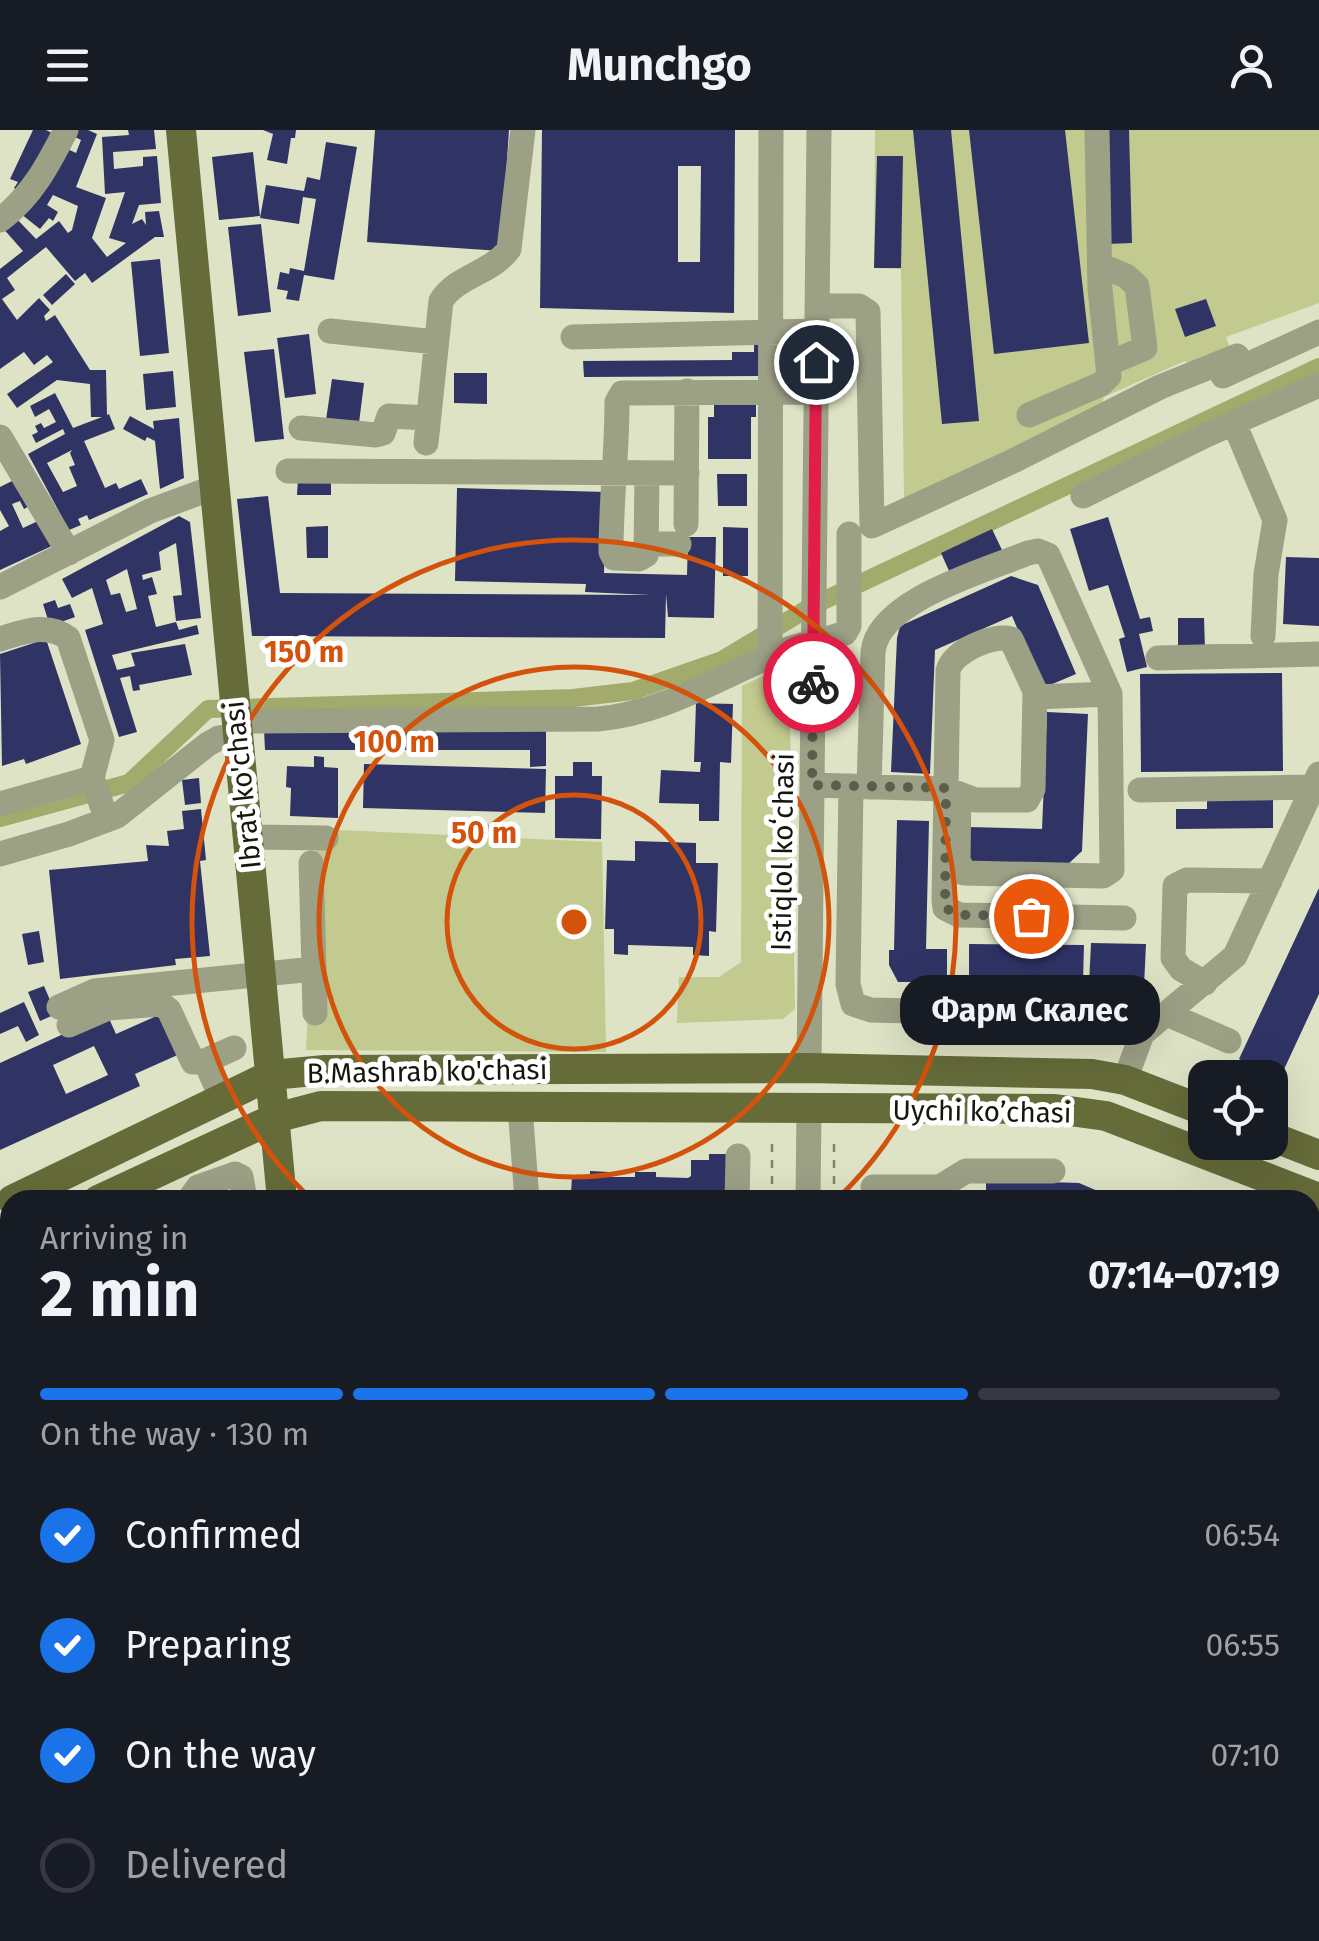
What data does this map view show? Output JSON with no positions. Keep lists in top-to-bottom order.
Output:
{
  "streets": {
    "main road": ["Ibrat ko'chasi", "B.Mashrab ko'chasi", "Uychi ko’chasi"],
    "street": ["Istiqlol koʻchasi"]
  },
  "crossings": [
    ["Ibrat ko'chasi", "B.Mashrab ko'chasi"],
    ["Istiqlol koʻchasi", "B.Mashrab ko'chasi"],
    ["Istiqlol koʻchasi", "Uychi ko’chasi"],
    ["B.Mashrab ko'chasi", "Uychi ko’chasi"]
  ],
  "places": ["Фарм Скалес"],
  "page": {
    "header": "Munchgo",
    "bubble": "Фарм Скалес",
    "heading": ["2 min", "Arriving in", "07:14–07:19"],
    "bar": "On the way · 130 m",
    "list": [
      ["Confirmed", "06:54"],
      ["Preparing", "06:55"],
      ["On the way", "07:10"],
      "Delivered"
    ]
  },
  "rings": ["150 m", "100 m", "50 m"]
}
